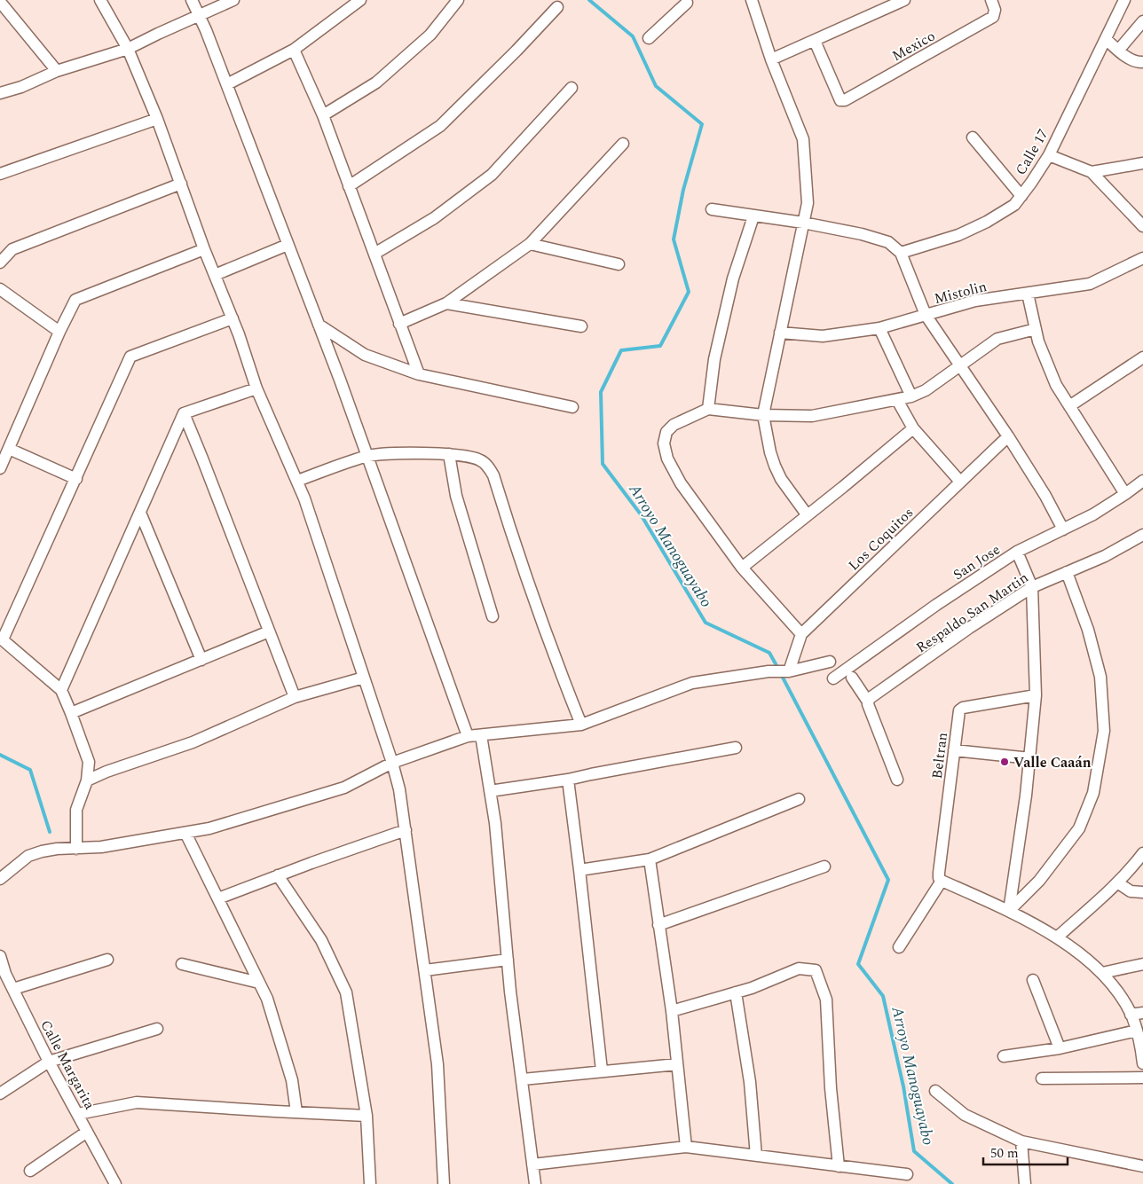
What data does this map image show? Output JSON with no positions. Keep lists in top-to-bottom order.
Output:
{
  "streets": {
    "street": [
      "Mexico",
      "Calle 17",
      "Mistolin",
      "Los Coquitos",
      "San Jose",
      "Respaldo San Martin",
      "Beltran",
      "Calle Margarita"
    ]
  },
  "water": ["Arroyo Manoguayabo"],
  "places": ["Valle Caaán"],
  "scale_bar": "50 m"
}
